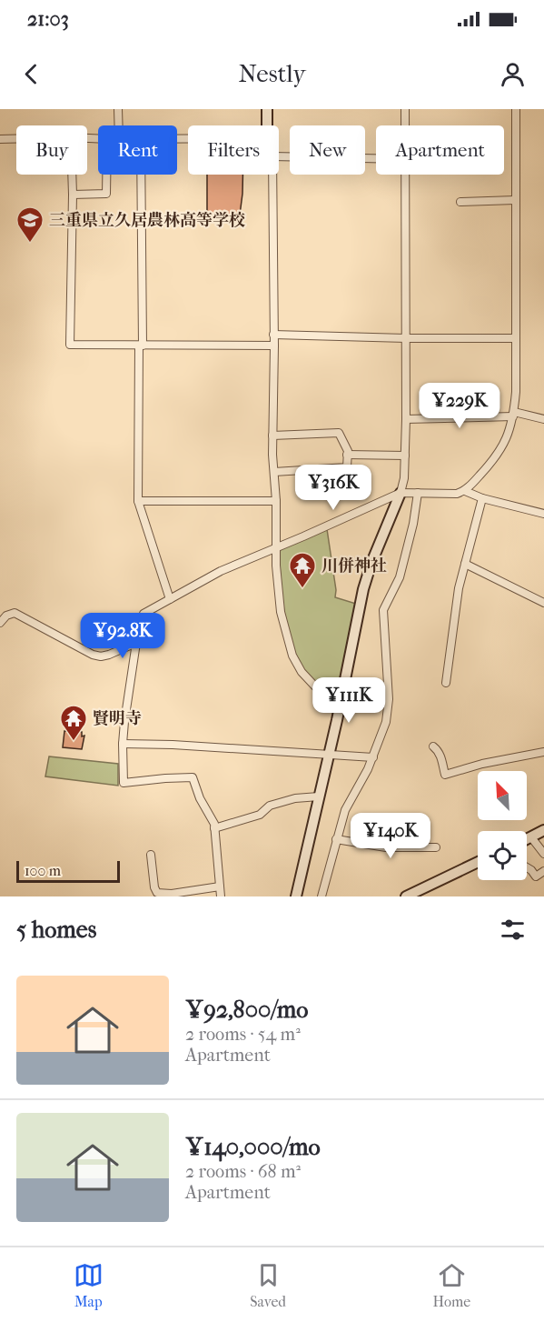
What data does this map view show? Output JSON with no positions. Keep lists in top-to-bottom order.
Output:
{
  "places": {
    "school or university": ["三重県立久居農林高等学校"],
    "temple": ["川併神社", "賢明寺"]
  },
  "scale_bar": "100 m",
  "north": "top left",
  "page": {
    "status": "21:03",
    "header": "Nestly",
    "chip": [
      "Buy",
      "Rent",
      "Filters",
      "New",
      "Apartment"
    ],
    "price": [
      "¥229K",
      "¥316K",
      "¥92.8K",
      "¥111K",
      "¥140K"
    ],
    "scale": "100 m",
    "heading": "5 homes",
    "list": [
      {
        "name": "¥92,800/mo",
        "note": "2 rooms · 54 m² · Apartment"
      },
      {
        "name": "¥140,000/mo",
        "note": "2 rooms · 68 m² · Apartment"
      }
    ],
    "tabs": ["Map", "Saved", "Home"]
  }
}
